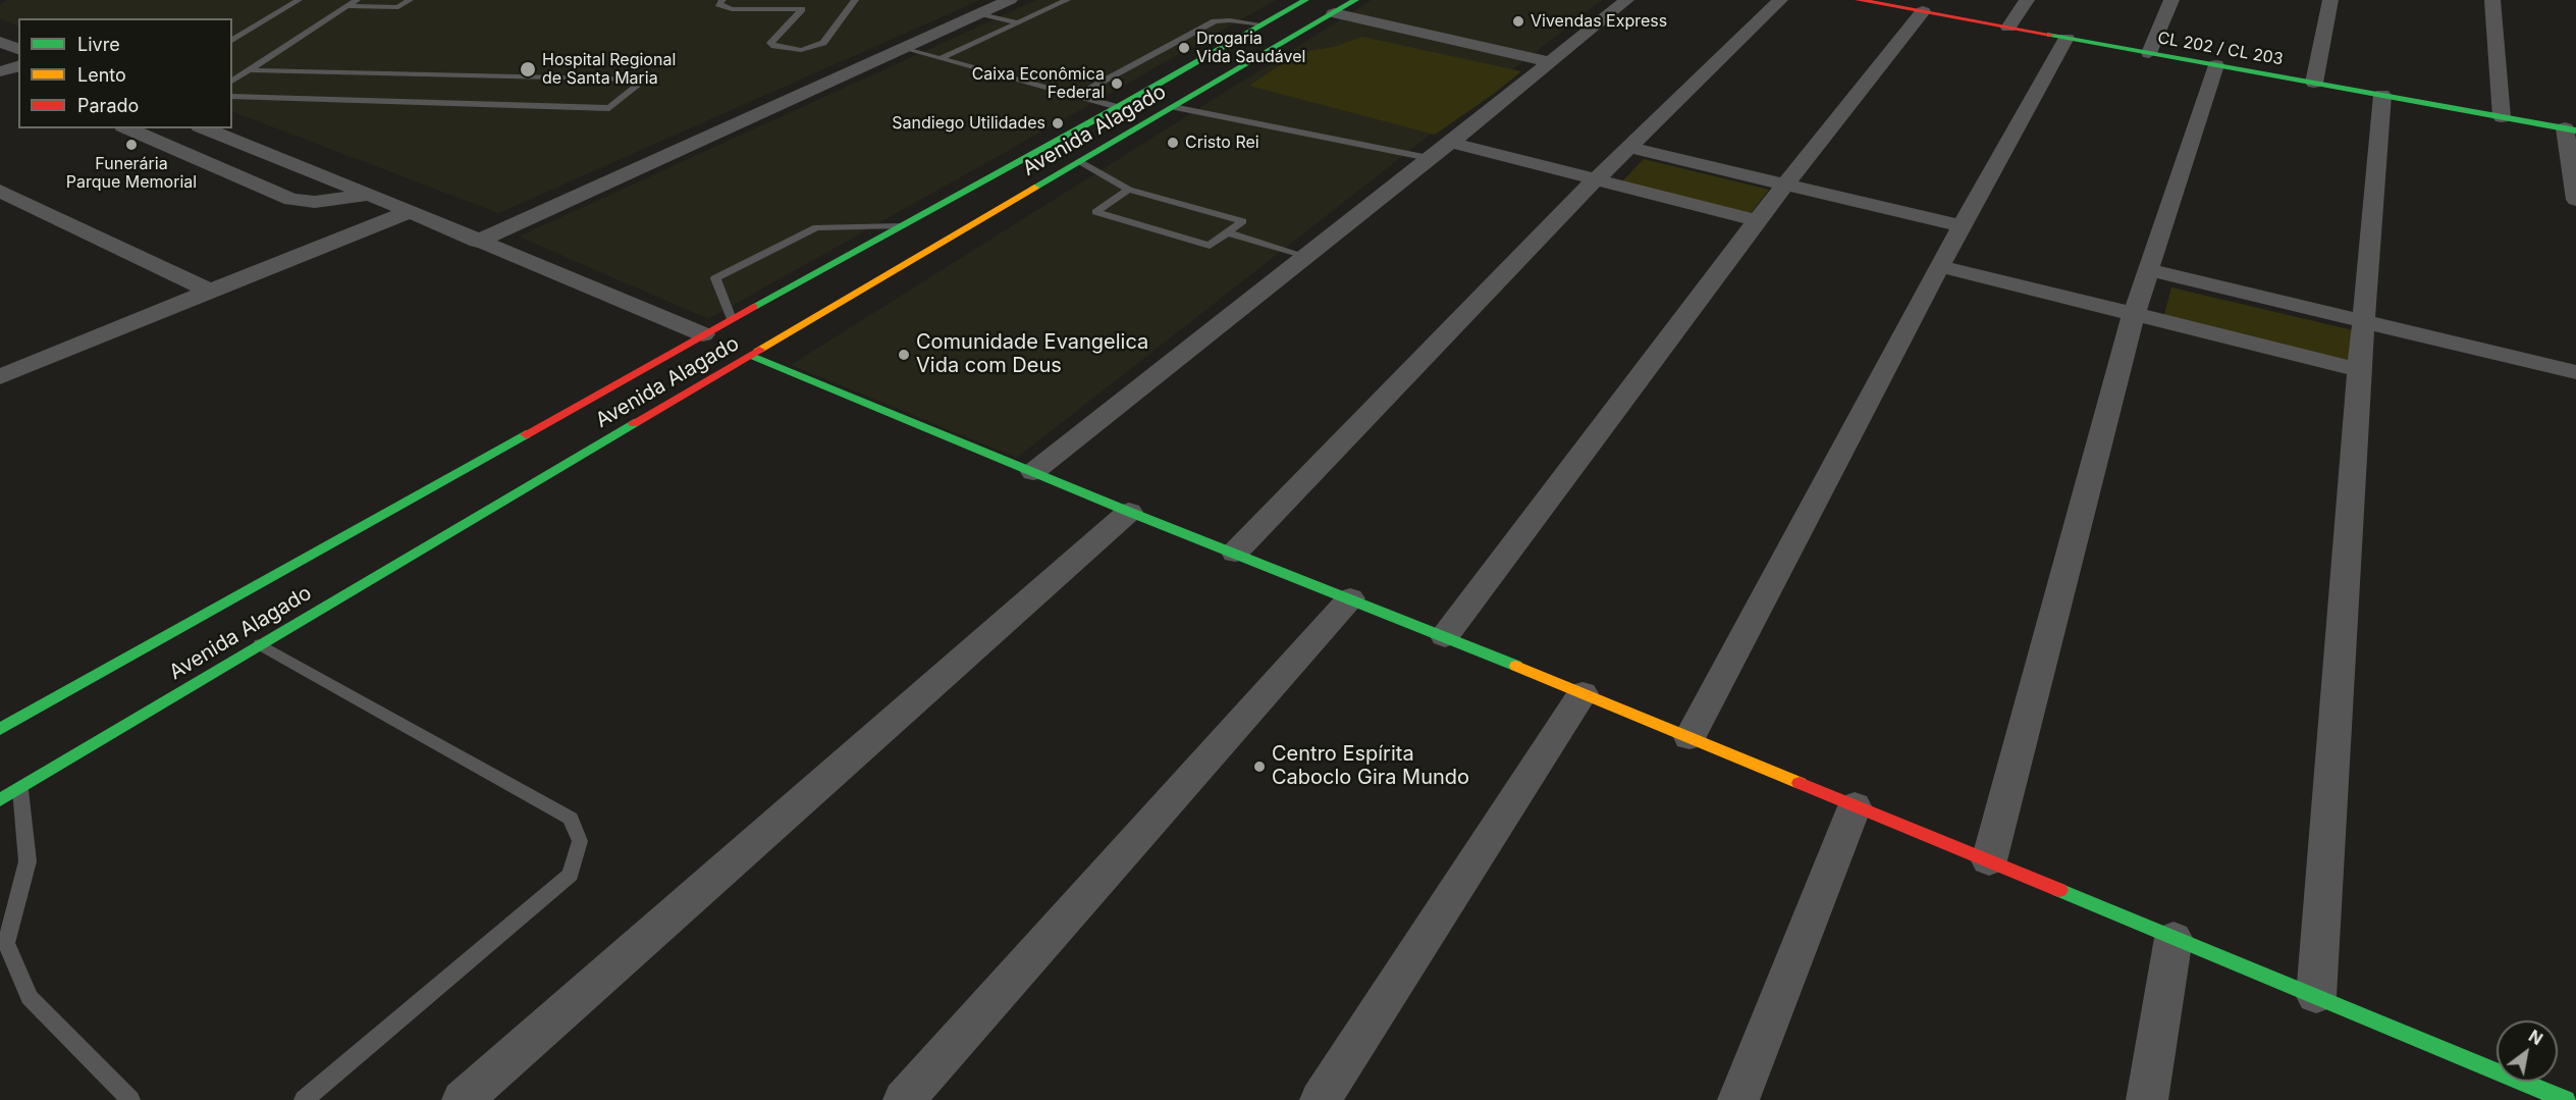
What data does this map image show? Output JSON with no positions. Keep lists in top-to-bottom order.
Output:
{
  "streets": {
    "main road": ["CL 202 / CL 203", "Avenida Alagado"]
  },
  "places": [
    "Vivendas Express",
    "Drogaria Vida Saudável",
    "Hospital Regional de Santa Maria",
    "Caixa Econômica Federal",
    "Sandiego Utilidades",
    "Cristo Rei",
    "Funerária Parque Memorial",
    "Comunidade Evangelica Vida com Deus",
    "Centro Espírita Caboclo Gira Mundo"
  ],
  "legend": ["Livre", "Lento", "Parado"],
  "north": "top right"
}
